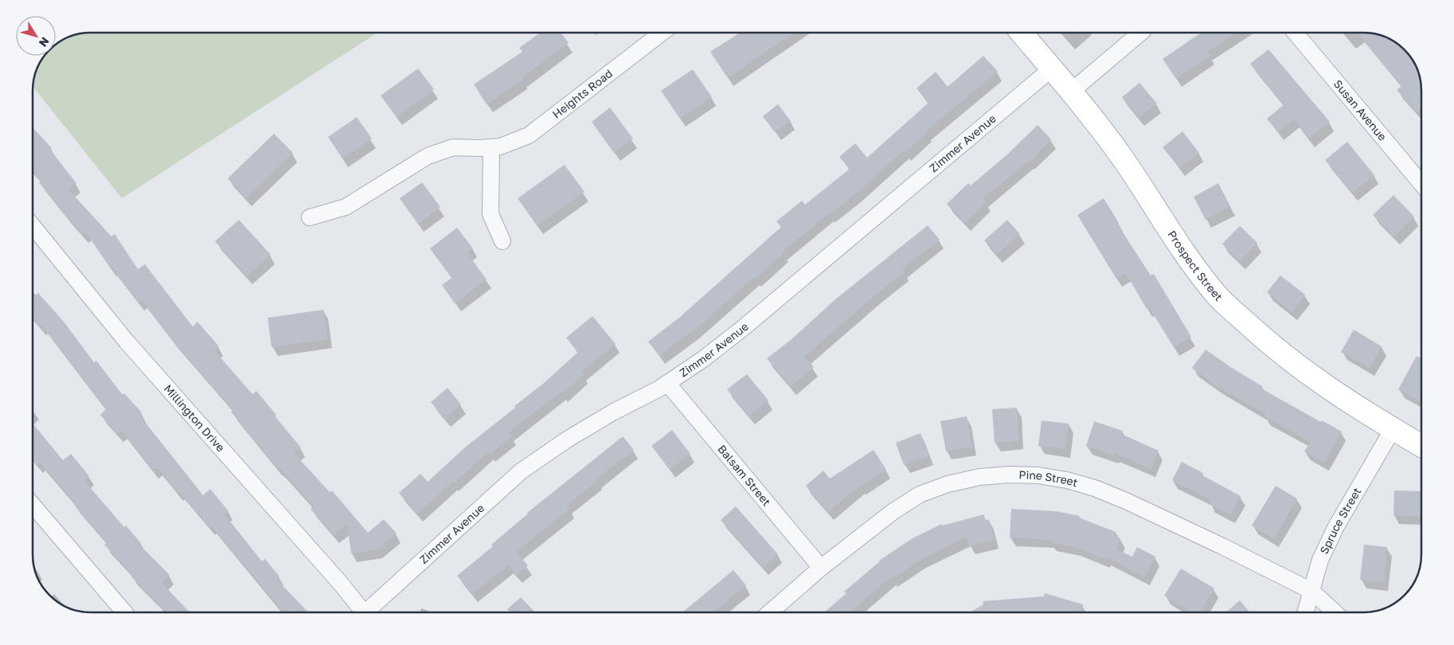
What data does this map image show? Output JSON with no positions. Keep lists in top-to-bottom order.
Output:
{
  "streets": {
    "main road": ["Prospect Street"],
    "street": [
      "Heights Road",
      "Susan Avenue",
      "Zimmer Avenue",
      "Millington Drive",
      "Balsam Street",
      "Pine Street",
      "Spruce Street"
    ]
  },
  "crossings": [
    ["Zimmer Avenue", "Prospect Street"],
    ["Zimmer Avenue", "Balsam Street"],
    ["Prospect Street", "Spruce Street"],
    ["Balsam Street", "Pine Street"],
    ["Pine Street", "Spruce Street"]
  ],
  "north": "bottom right"
}
